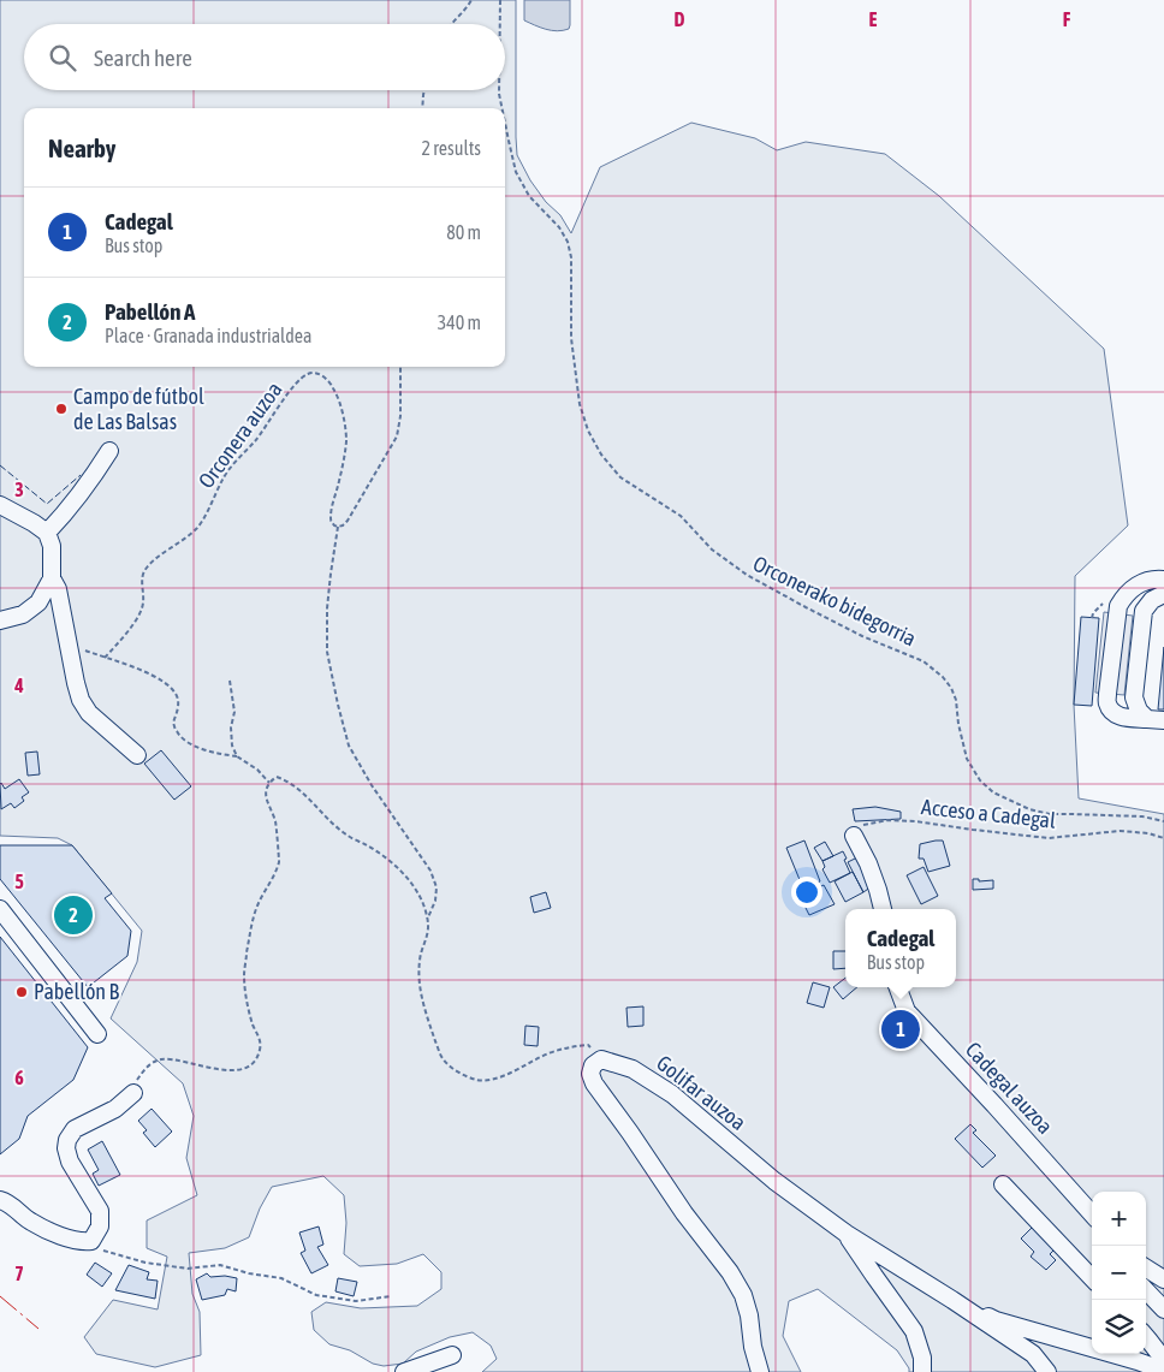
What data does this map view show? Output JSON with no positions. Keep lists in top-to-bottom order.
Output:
{
  "streets": {
    "street": ["Cadegal auzoa", "Golifar auzoa"],
    "path": ["Orconera auzoa", "Orconerako bidegorria", "Acceso a Cadegal"]
  },
  "places": ["Campo de fútbol de Las Balsas", "Pabellón B"],
  "page": {
    "search": "Search here",
    "heading": ["Nearby", "2 results"],
    "list": [
      {
        "mark": "1",
        "name": "Cadegal",
        "note": "Bus stop",
        "value": "80 m"
      },
      {
        "mark": "2",
        "name": "Pabellón A",
        "note": "Place · Granada industrialdea",
        "value": "340 m"
      }
    ],
    "pins": ["2", "1"],
    "popup": ["Cadegal", "Bus stop"],
    "map_buttons": ["+", "−"]
  },
  "grid": {
    "columns": ["D", "E", "F"],
    "rows": [
      "3",
      "4",
      "5",
      "6",
      "7"
    ]
  }
}
